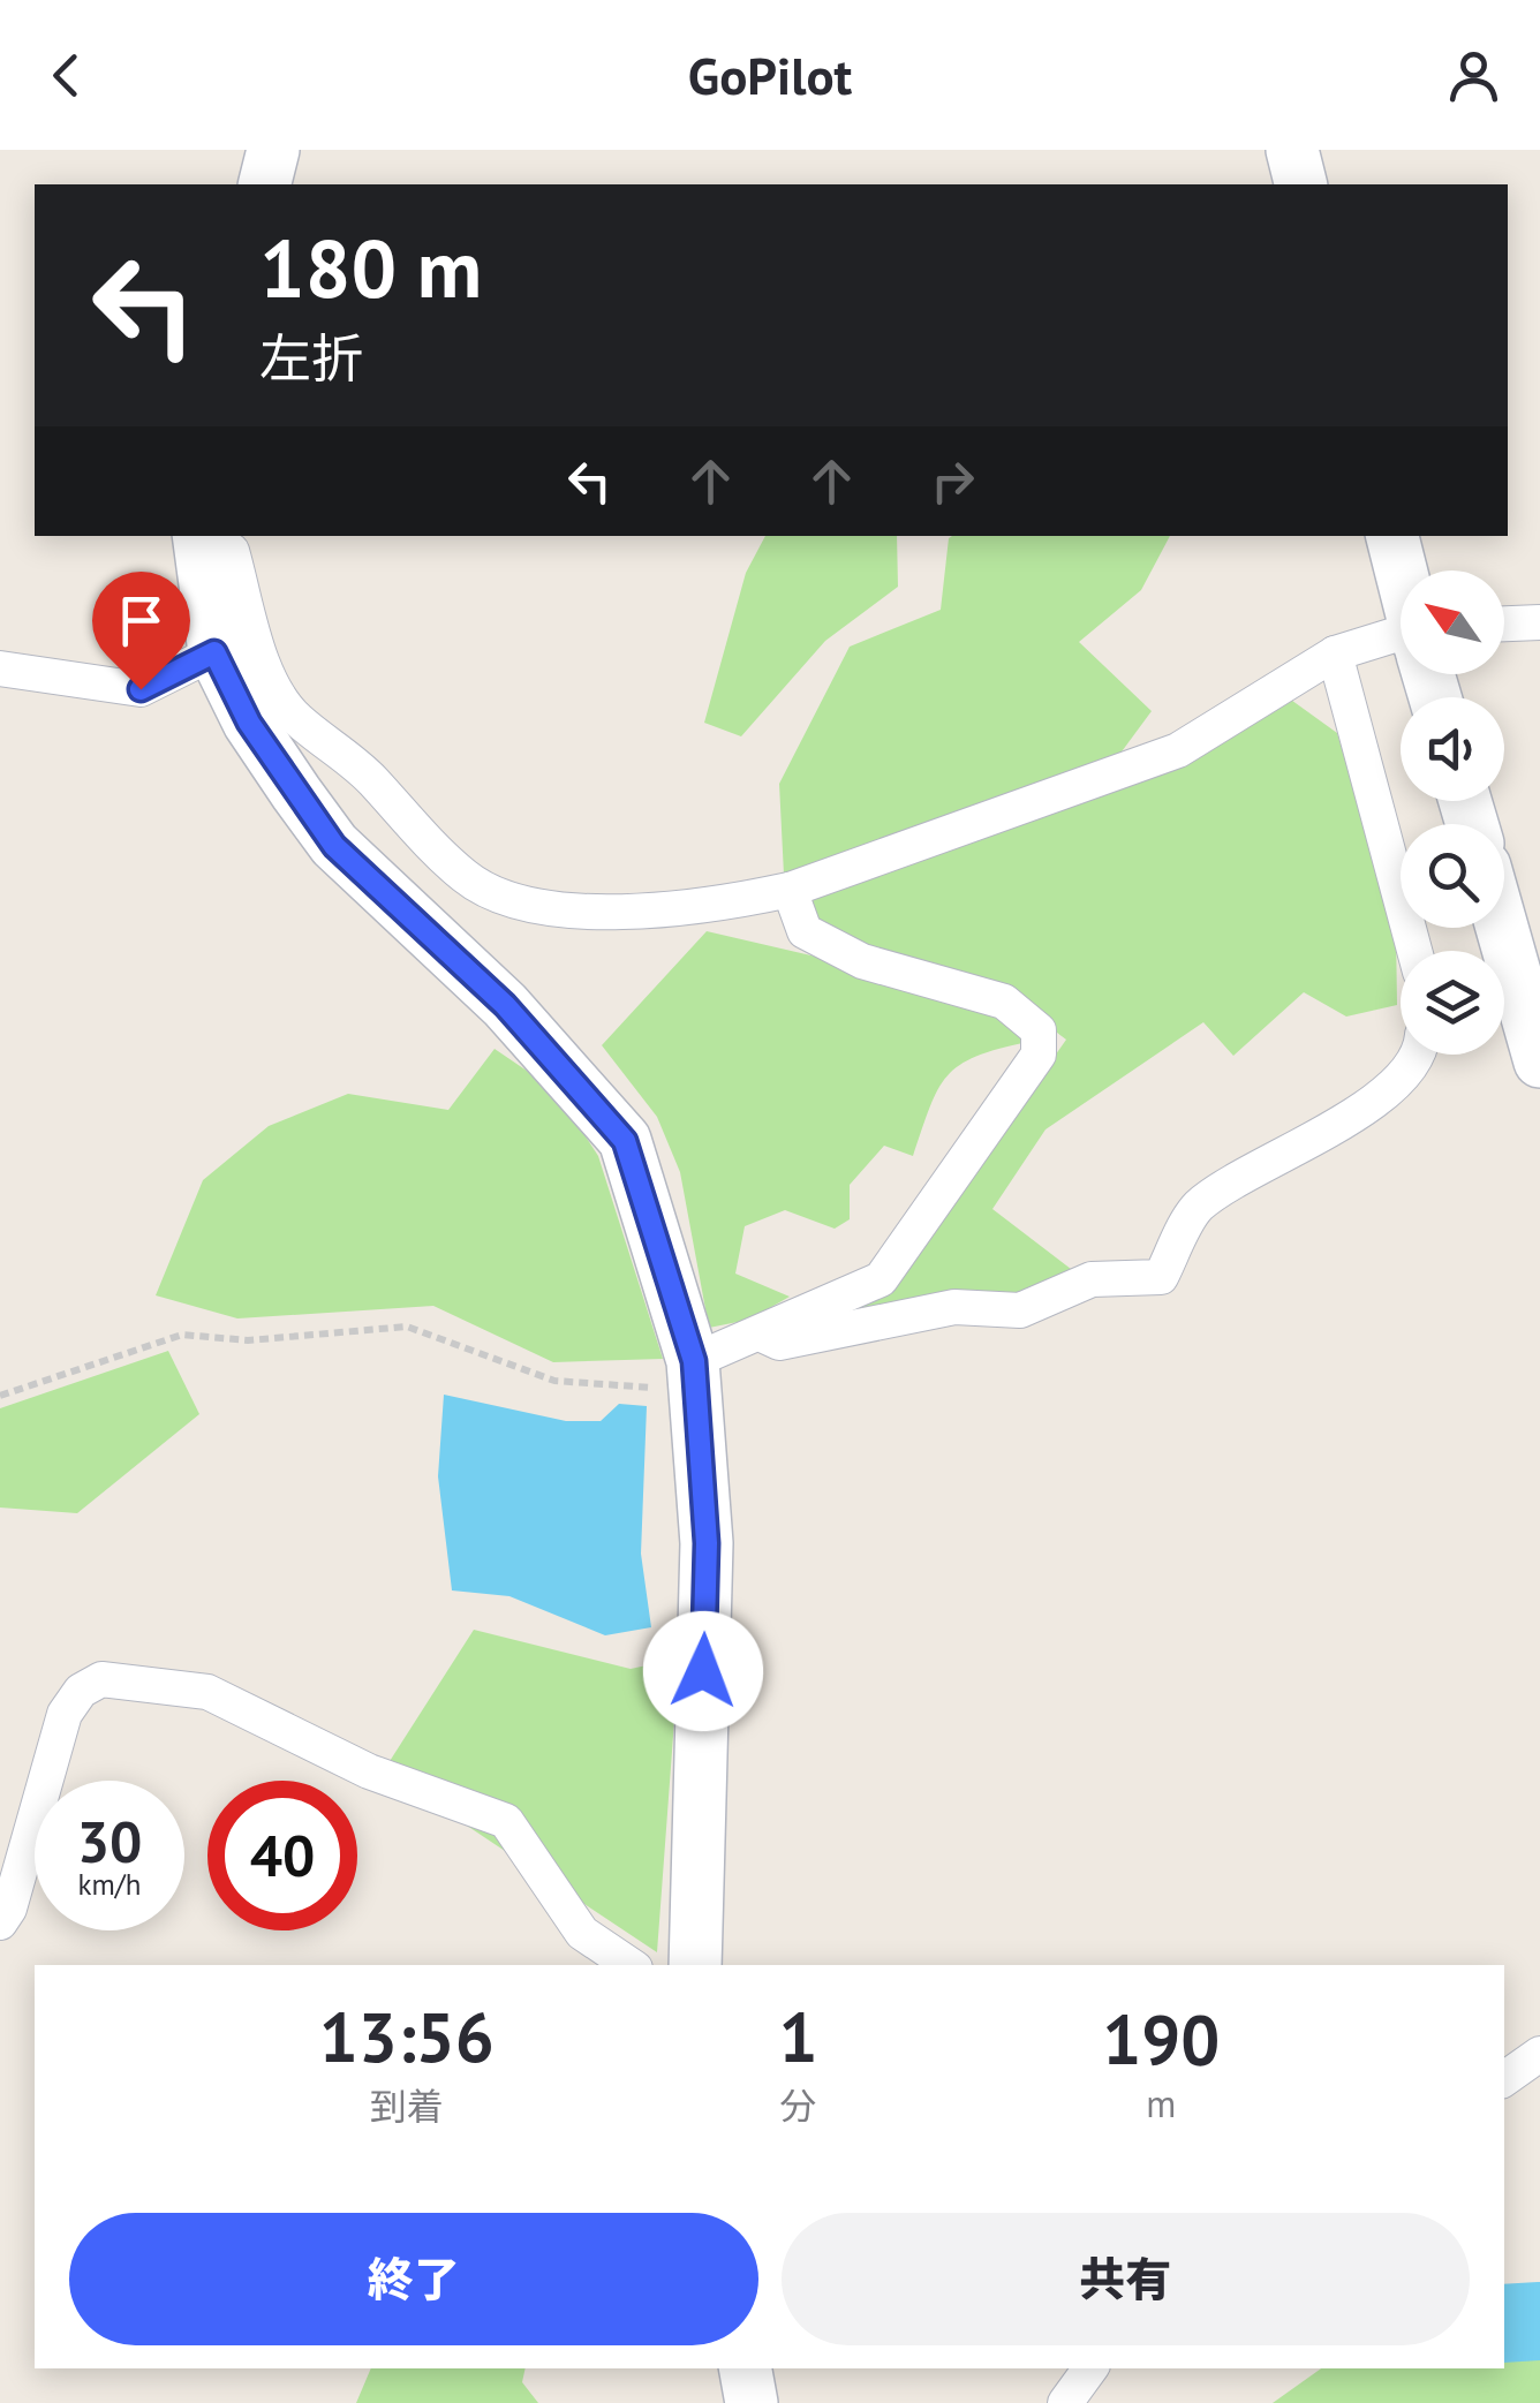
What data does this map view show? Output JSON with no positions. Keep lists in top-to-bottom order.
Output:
{
  "north": "top left",
  "page": {
    "header": "GoPilot",
    "turn": ["180 m", "左折"],
    "speed": "30 km/h",
    "limit": "40",
    "eta": [
      "13:56",
      "到着",
      "1",
      "分",
      "190",
      "m"
    ],
    "buttons": ["終了", "共有"]
  }
}
